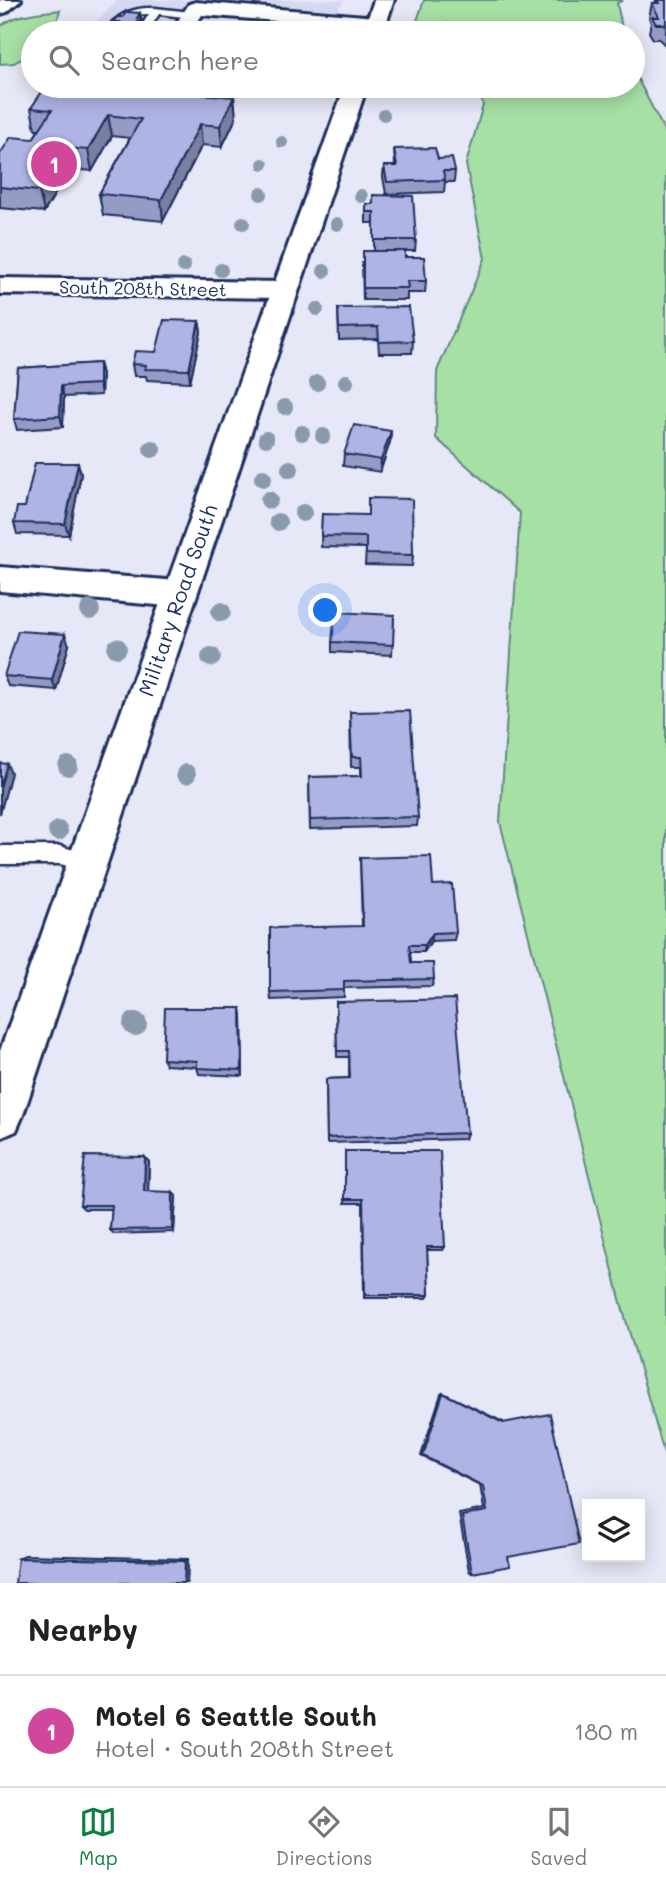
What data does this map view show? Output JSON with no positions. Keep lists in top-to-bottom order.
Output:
{
  "streets": {
    "main road": ["South 208th Street", "Military Road South"]
  },
  "crossings": [
    ["South 208th Street", "Military Road South"]
  ],
  "page": {
    "search": "Search here",
    "pins": "1",
    "heading": "Nearby",
    "list": [
      {
        "mark": "1",
        "name": "Motel 6 Seattle South",
        "note": "Hotel · South 208th Street",
        "value": "180 m"
      }
    ],
    "nav": ["Map", "Directions", "Saved"]
  }
}
